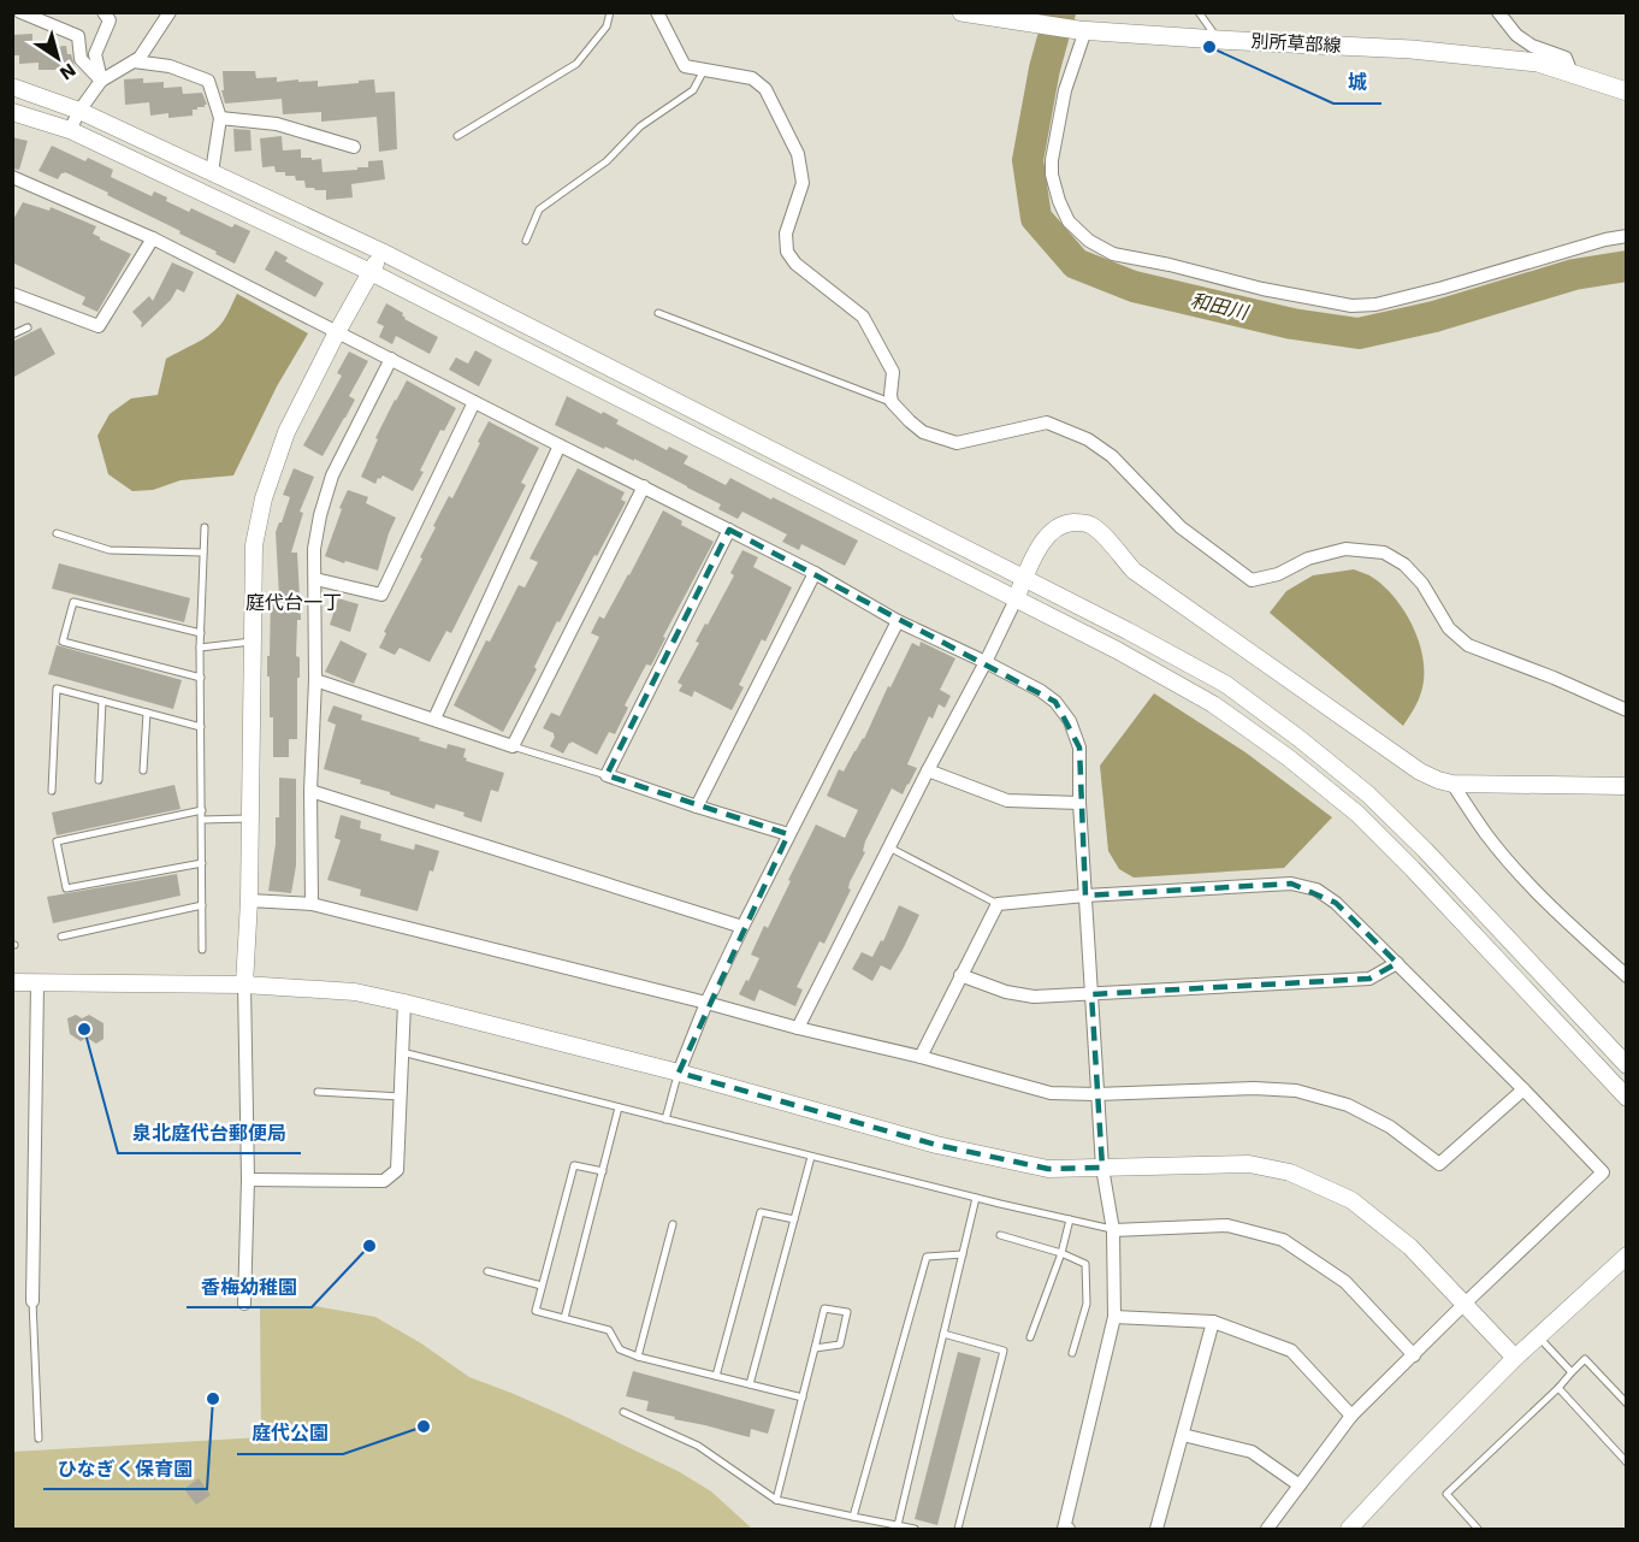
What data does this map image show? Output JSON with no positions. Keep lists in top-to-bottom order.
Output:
{
  "streets": {
    "main road": ["別所草部線"]
  },
  "districts": ["庭代台一丁"],
  "water": ["和田川"],
  "places": [
    "城",
    "泉北庭代台郵便局",
    "香梅幼稚園",
    "ひなぎく保育園",
    "庭代公園"
  ],
  "north": "bottom right"
}
